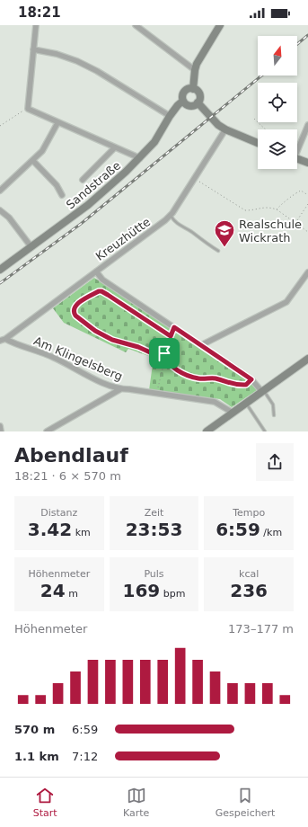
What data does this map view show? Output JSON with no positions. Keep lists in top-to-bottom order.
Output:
{
  "streets": {
    "main road": ["Sandstraße"],
    "street": ["Kreuzhütte", "Am Klingelsberg"]
  },
  "crossings": [
    ["Kreuzhütte", "Am Klingelsberg"]
  ],
  "places": {
    "school or university": ["Realschule Wickrath"]
  },
  "north": "top",
  "page": {
    "status": "18:21",
    "heading": ["Abendlauf", "18:21 · 6 × 570 m"],
    "stats": [
      ["Distanz", "3.42 km"],
      ["Zeit", "23:53"],
      ["Tempo", "6:59 /km"],
      ["Höhenmeter", "24 m"],
      ["Puls", "169 bpm"],
      ["kcal", "236"]
    ],
    "chart": ["Höhenmeter", "173–177 m"],
    "list": [
      {
        "name": "570 m",
        "note": "6:59"
      },
      {
        "name": "1.1 km",
        "note": "7:12"
      }
    ],
    "tabs": ["Start", "Karte", "Gespeichert"]
  }
}
